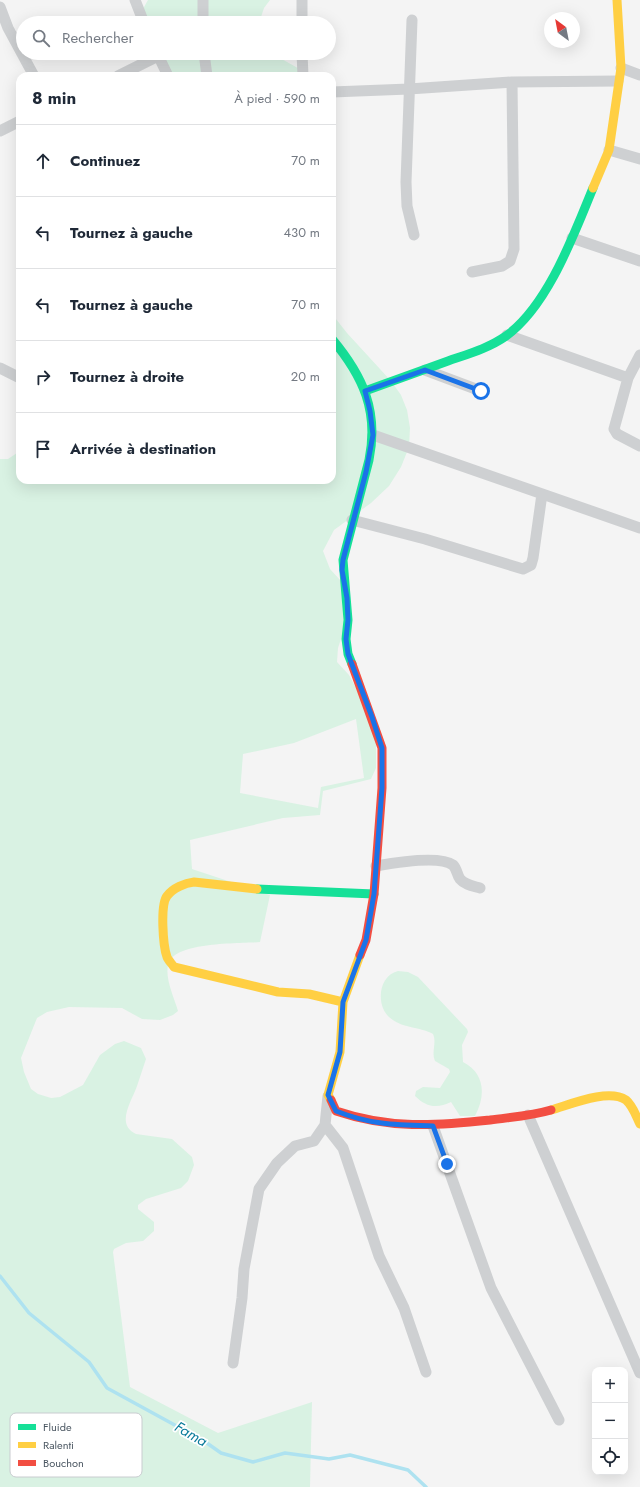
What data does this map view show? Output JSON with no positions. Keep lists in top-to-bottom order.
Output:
{
  "water": ["Fama"],
  "legend": ["Fluide", "Ralenti", "Bouchon"],
  "north": "top left",
  "page": {
    "search": "Rechercher",
    "heading": ["8 min", "À pied · 590 m"],
    "list": [
      ["Continuez", "70 m"],
      ["Tournez à gauche", "430 m"],
      ["Tournez à gauche", "70 m"],
      ["Tournez à droite", "20 m"],
      "Arrivée à destination"
    ],
    "map_buttons": ["+", "−"]
  }
}
